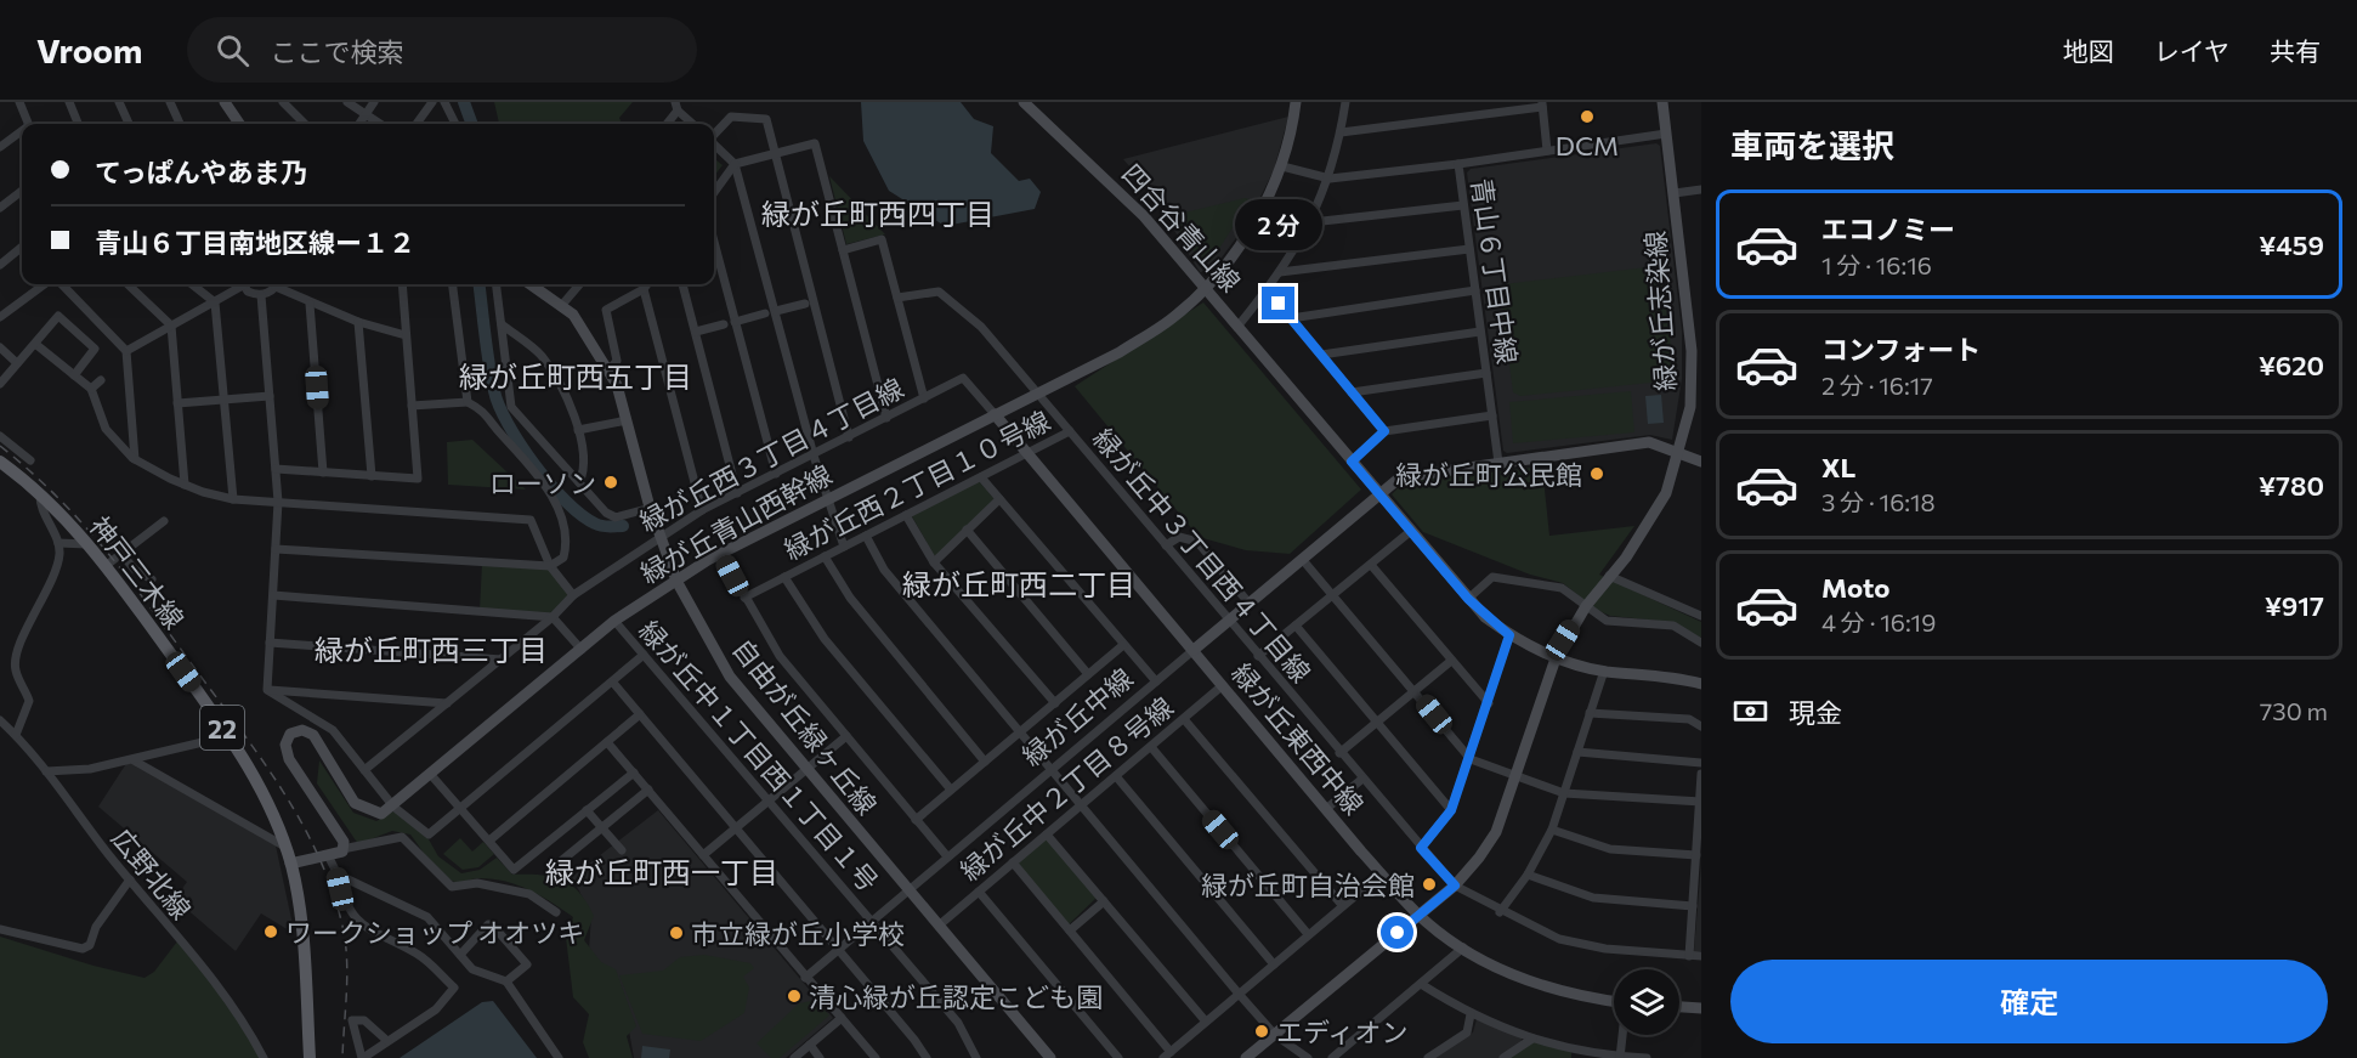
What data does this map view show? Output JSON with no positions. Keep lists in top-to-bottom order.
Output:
{
  "streets": {
    "main road": ["神戸三木線", "22"],
    "street": [
      "四合谷青山線",
      "青山６丁目中線",
      "緑が丘志染線",
      "緑が丘西３丁目４丁目線",
      "緑が丘西２丁目１０号線",
      "緑が丘青山西幹線",
      "緑が丘中３丁目西４丁目線",
      "緑が丘中線",
      "自由が丘緑ヶ丘線",
      "緑が丘東西中線",
      "緑が丘中１丁目西１丁目１号",
      "緑が丘中２丁目８号線",
      "広野北線"
    ]
  },
  "crossings": [
    ["四合谷青山線", "緑が丘志染線"],
    ["四合谷青山線", "緑が丘青山西幹線"],
    ["四合谷青山線", "緑が丘中線"],
    ["青山６丁目中線", "緑が丘志染線"],
    ["青山６丁目中線", "緑が丘中線"],
    ["緑が丘志染線", "緑が丘中３丁目西４丁目線"],
    ["緑が丘志染線", "緑が丘中線"],
    ["緑が丘志染線", "緑が丘東西中線"],
    ["緑が丘西３丁目４丁目線", "緑が丘青山西幹線"],
    ["緑が丘西３丁目４丁目線", "自由が丘緑ヶ丘線"],
    ["緑が丘西３丁目４丁目線", "緑が丘東西中線"],
    ["緑が丘西２丁目１０号線", "緑が丘中３丁目西４丁目線"],
    ["緑が丘西２丁目１０号線", "緑が丘東西中線"],
    ["緑が丘青山西幹線", "緑が丘中３丁目西４丁目線"],
    ["緑が丘青山西幹線", "自由が丘緑ヶ丘線"],
    ["緑が丘青山西幹線", "緑が丘東西中線"],
    ["緑が丘青山西幹線", "緑が丘中１丁目西１丁目１号"],
    ["緑が丘中３丁目西４丁目線", "緑が丘中線"],
    ["緑が丘中線", "自由が丘緑ヶ丘線"],
    ["緑が丘中線", "緑が丘東西中線"],
    ["緑が丘中線", "緑が丘中１丁目西１丁目１号"],
    ["自由が丘緑ヶ丘線", "緑が丘中２丁目８号線"],
    ["緑が丘東西中線", "緑が丘中２丁目８号線"]
  ],
  "districts": [
    "緑が丘町西四丁目",
    "緑が丘町西五丁目",
    "緑が丘町西二丁目",
    "緑が丘町西三丁目",
    "緑が丘町西一丁目"
  ],
  "places": [
    "DCM",
    "緑が丘町公民館",
    "ローソン",
    "緑が丘町自治会館",
    "ワークショップ オオツキ",
    "市立緑が丘小学校",
    "清心緑が丘認定こども園",
    "エディオン"
  ],
  "page": {
    "header": "Vroom",
    "search": "ここで検索",
    "nav": ["地図", "レイヤ", "共有"],
    "heading": "車両を選択",
    "banner": ["てっぱんやあま乃", "青山６丁目南地区線ー１２"],
    "list": [
      {
        "name": "エコノミー",
        "note": "1 分 · 16:16",
        "value": "¥459"
      },
      {
        "name": "コンフォート",
        "note": "2 分 · 16:17",
        "value": "¥620"
      },
      {
        "name": "XL",
        "note": "3 分 · 16:18",
        "value": "¥780"
      },
      {
        "name": "Moto",
        "note": "4 分 · 16:19",
        "value": "¥917"
      }
    ],
    "bubble": "2 分",
    "pay": ["現金", "730 m"],
    "buttons": "確定"
  }
}
